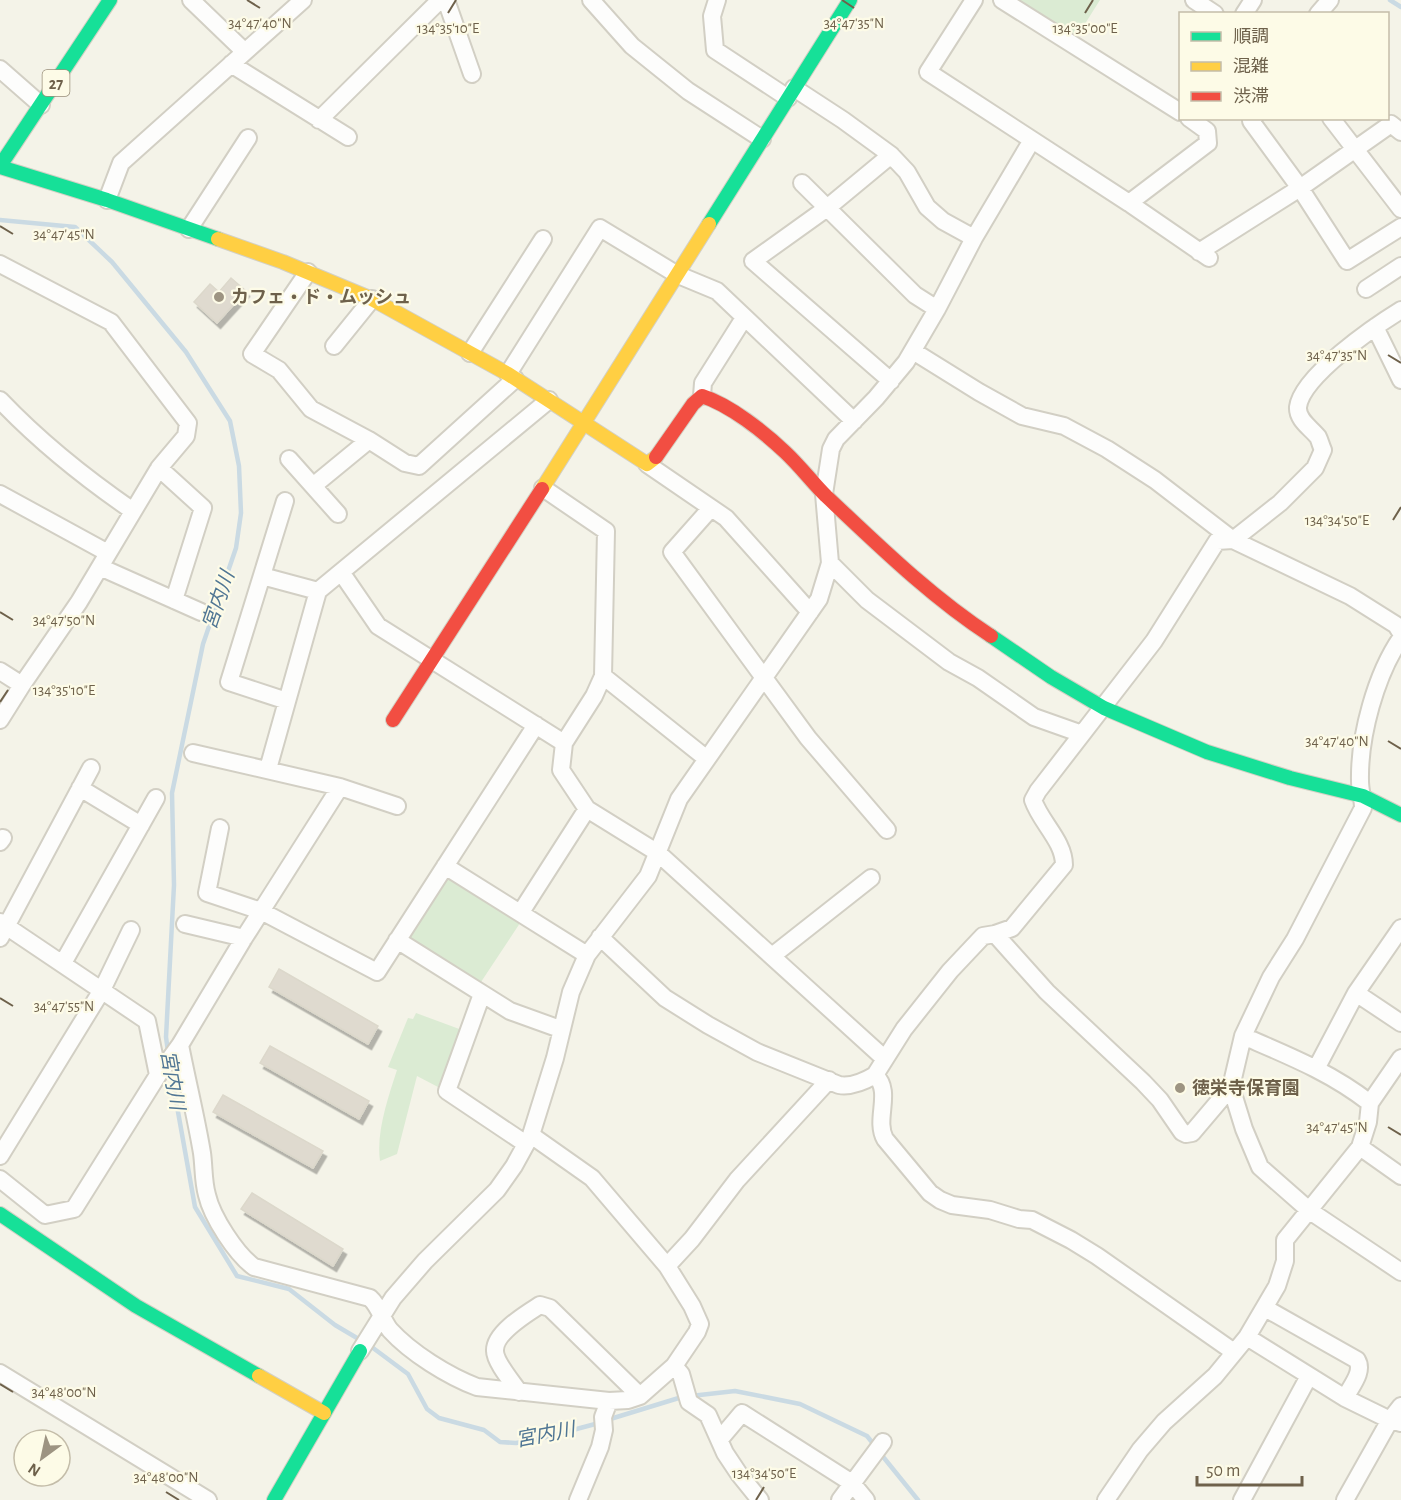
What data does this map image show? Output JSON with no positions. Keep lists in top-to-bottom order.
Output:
{
  "streets": {
    "street": ["27"]
  },
  "water": ["宮内川"],
  "places": ["カフェ・ド・ムッシュ", "徳栄寺保育園"],
  "legend": ["順調", "混雑", "渋滞"],
  "scale_bar": "50 m",
  "north": "bottom left",
  "coordinates": [
    "34°47'40\"N",
    "34°47'35\"N",
    "134°35'10\"E",
    "134°35'00\"E",
    "34°47'45\"N",
    "134°34'50\"E",
    "34°47'50\"N",
    "34°47'55\"N",
    "34°48'00\"N"
  ]
}
